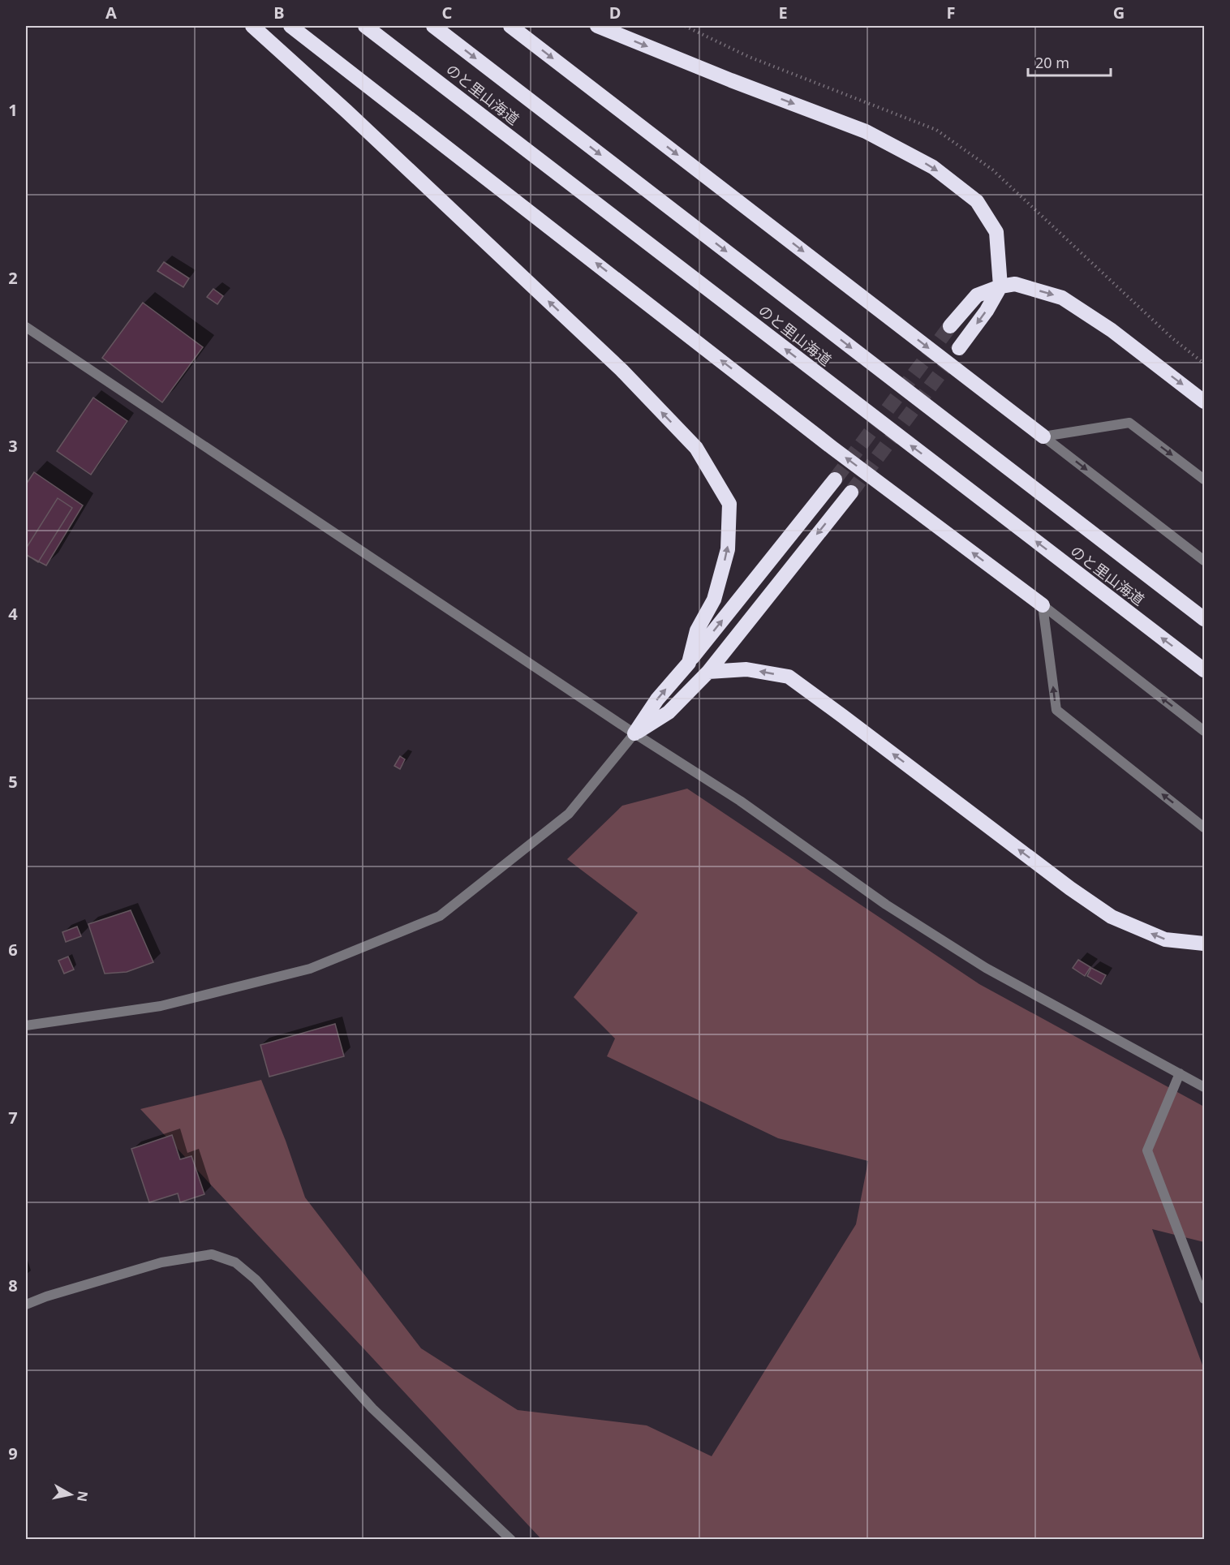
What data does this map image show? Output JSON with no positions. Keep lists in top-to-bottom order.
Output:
{
  "streets": {
    "highway": ["のと里山海道"]
  },
  "scale_bar": "20 m",
  "north": "right",
  "grid": {
    "columns": [
      "A",
      "B",
      "C",
      "D",
      "E",
      "F",
      "G"
    ],
    "rows": [
      "1",
      "2",
      "3",
      "4",
      "5",
      "6",
      "7",
      "8",
      "9"
    ]
  }
}
